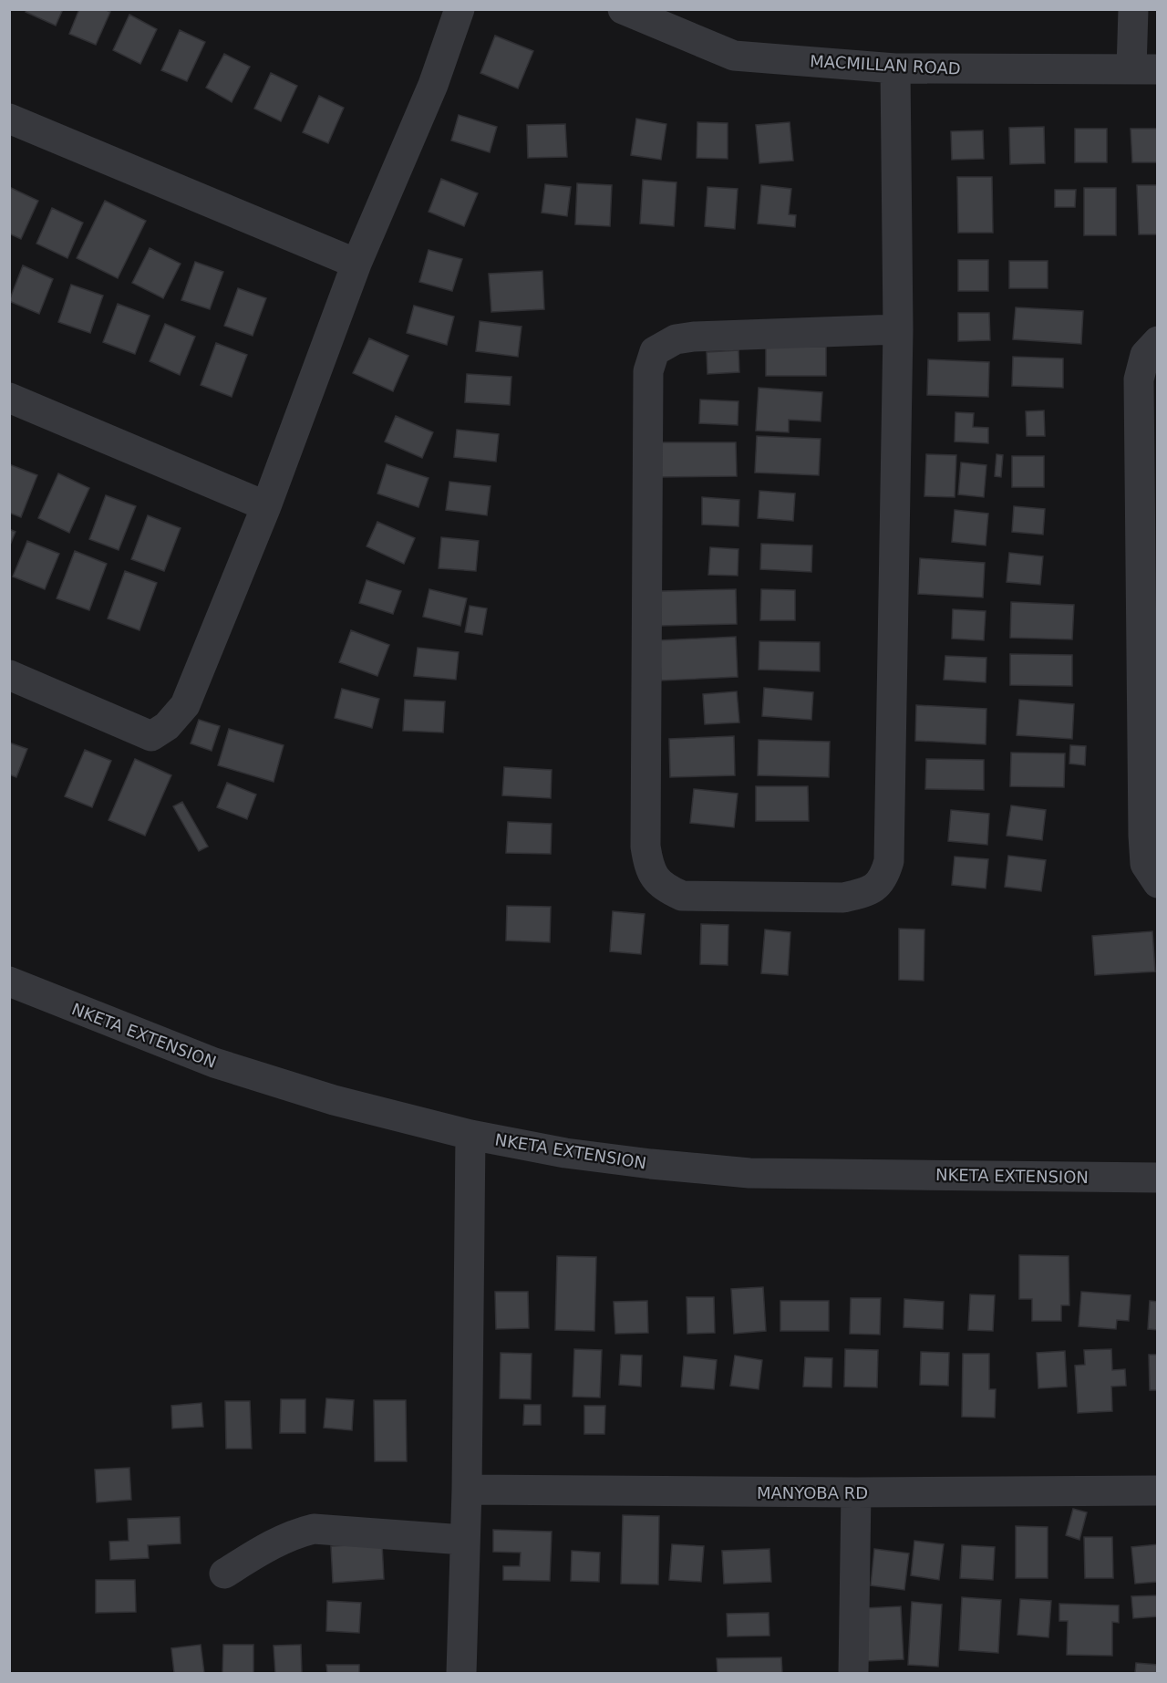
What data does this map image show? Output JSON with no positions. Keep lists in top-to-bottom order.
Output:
{
  "streets": {
    "street": ["MACMILLAN ROAD", "NKETA EXTENSION", "MANYOBA RD"]
  }
}
